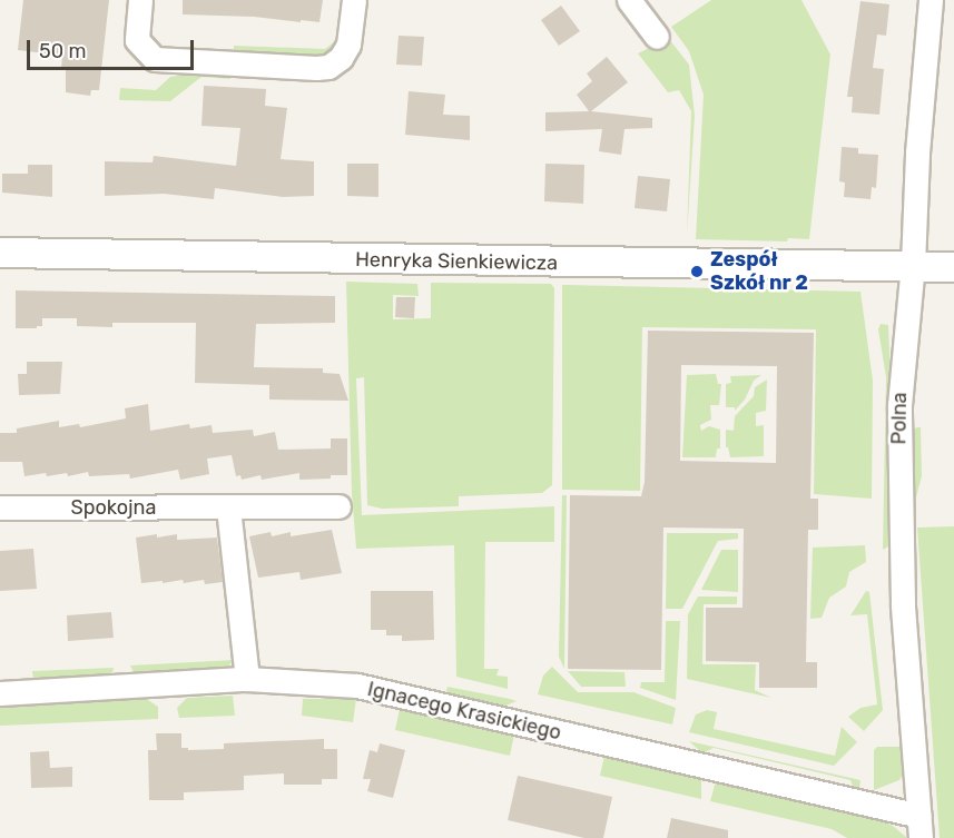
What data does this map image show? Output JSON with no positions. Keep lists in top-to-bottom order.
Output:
{
  "streets": {
    "street": [
      "Henryka Sienkiewicza",
      "Polna",
      "Spokojna",
      "Ignacego Krasickiego"
    ]
  },
  "crossings": [
    ["Henryka Sienkiewicza", "Polna"],
    ["Polna", "Ignacego Krasickiego"]
  ],
  "places": ["Zespół Szkół nr 2"],
  "scale_bar": "50 m"
}
